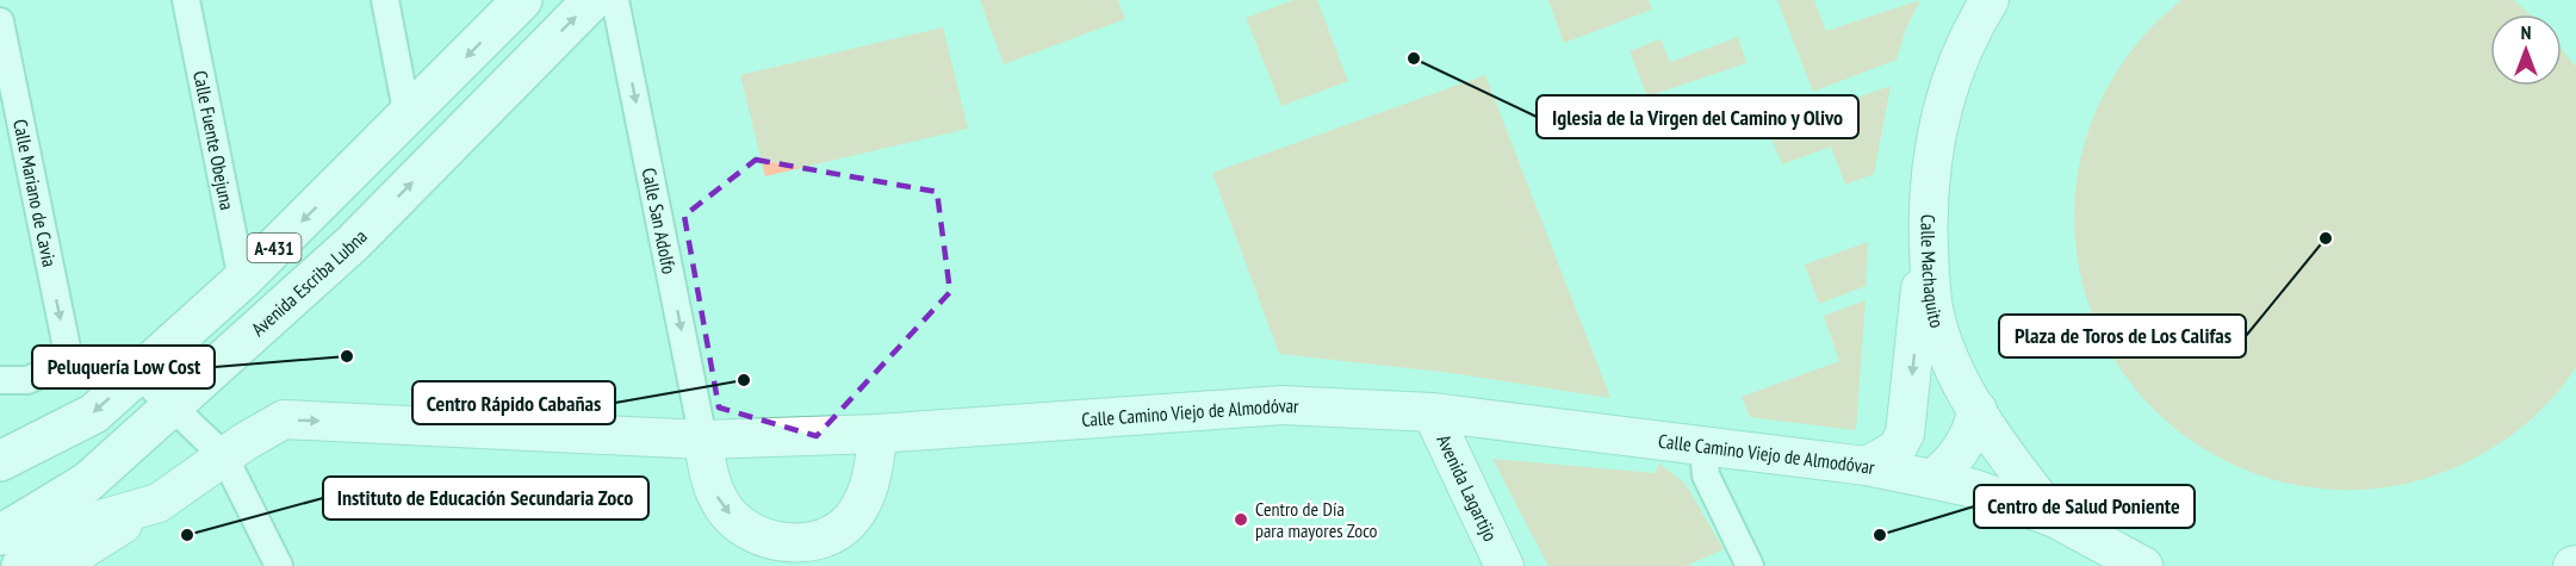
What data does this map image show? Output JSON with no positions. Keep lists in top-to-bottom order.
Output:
{
  "streets": {
    "main road": ["A-431", "Avenida Escriba Lubna"],
    "street": [
      "Calle Fuente Obejuna",
      "Calle Mariano de Cavia",
      "Calle San Adolfo",
      "Calle Machaquito",
      "Calle Camino Viejo de Almodóvar",
      "Avenida Lagartijo"
    ]
  },
  "crossings": [
    ["Calle Fuente Obejuna", "A-431"],
    ["Calle San Adolfo", "Calle Camino Viejo de Almodóvar"],
    ["Calle Machaquito", "Calle Camino Viejo de Almodóvar"],
    ["Calle Camino Viejo de Almodóvar", "Avenida Lagartijo"]
  ],
  "one_way": ["Calle Mariano de Cavia", "Calle San Adolfo"],
  "places": [
    "Iglesia de la Virgen del Camino y Olivo",
    "Plaza de Toros de Los Califas",
    "Peluquería Low Cost",
    "Centro Rápido Cabañas",
    "Centro de Día para mayores Zoco",
    "Instituto de Educación Secundaria Zoco",
    "Centro de Salud Poniente"
  ],
  "north": "top"
}
